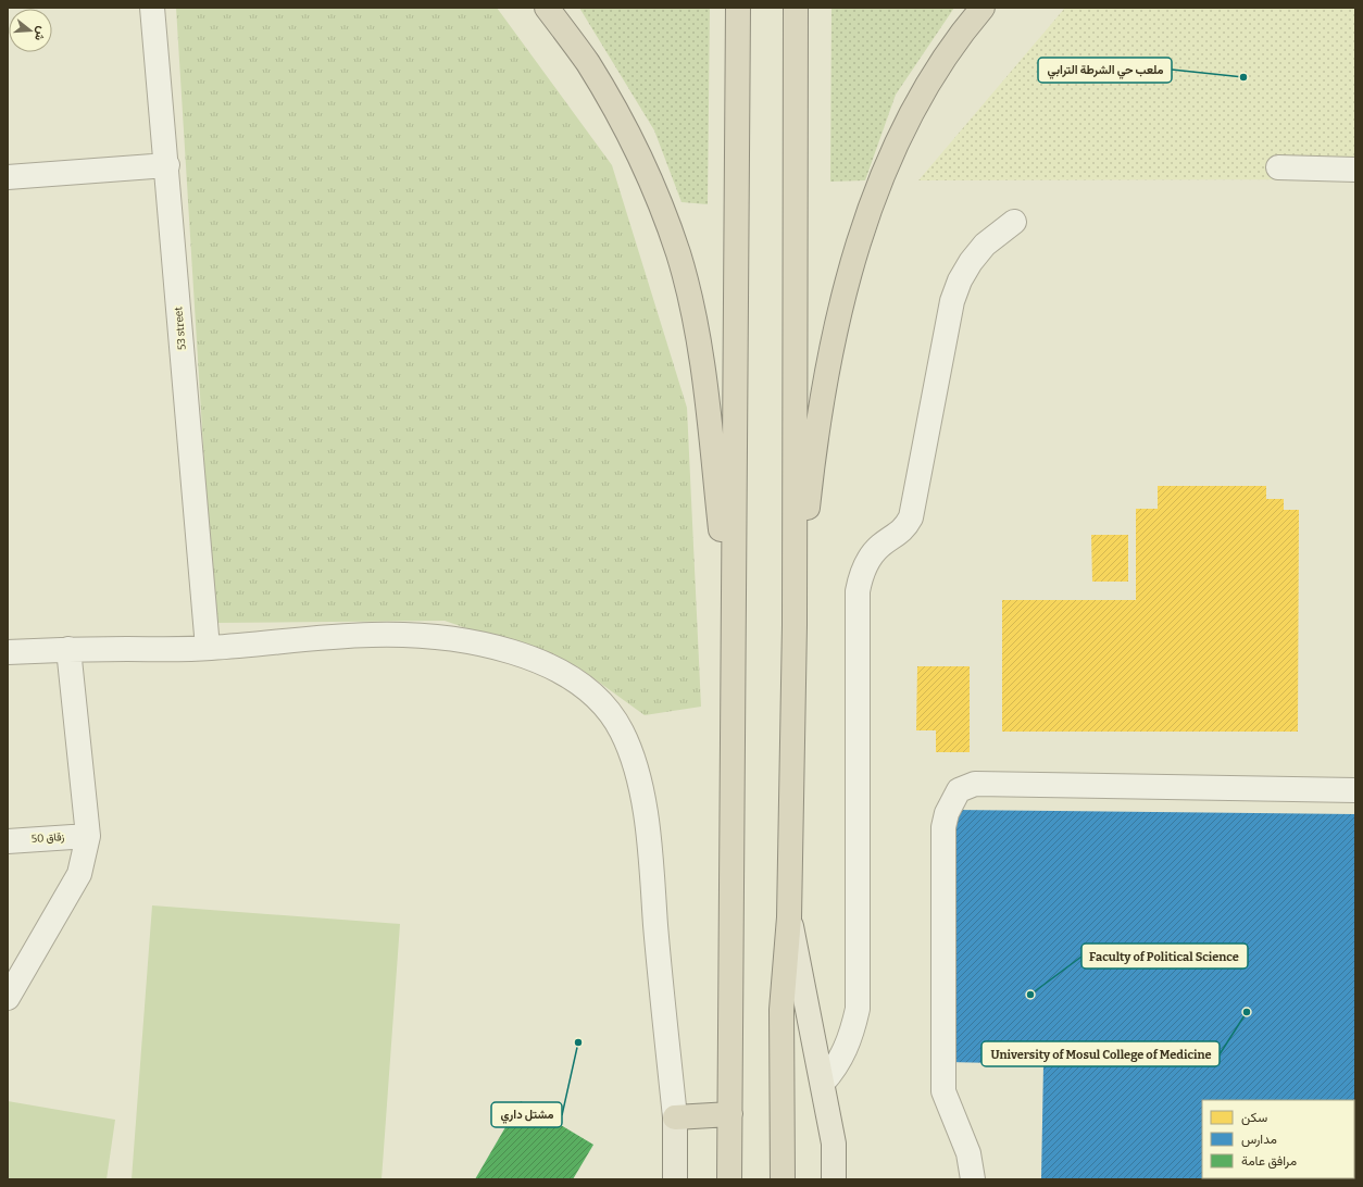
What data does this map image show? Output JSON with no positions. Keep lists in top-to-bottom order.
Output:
{
  "streets": {
    "street": ["53 street", "زقاق 50"]
  },
  "places": [
    "ملعب حي الشرطة الترابي",
    "Faculty of Political Science",
    "University of Mosul College of Medicine",
    "مشتل داري"
  ],
  "legend": ["سكن", "مدارس", "مرافق عامة"],
  "north": "right"
}
